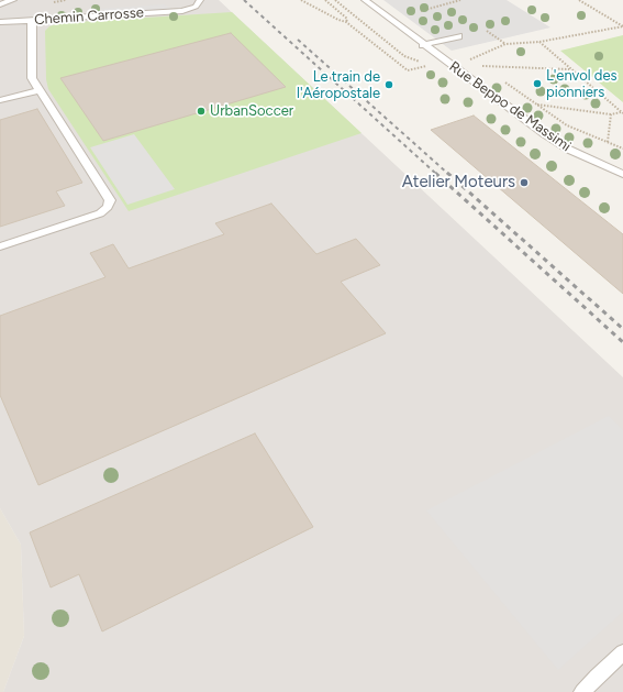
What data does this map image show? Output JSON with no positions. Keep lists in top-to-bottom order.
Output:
{
  "streets": {
    "lane": ["Chemin Carrosse", "Rue Beppo de Massimi"]
  },
  "places": [
    "L'envol des pionniers",
    "Le train de l'Aéropostale",
    "UrbanSoccer",
    "Atelier Moteurs"
  ]
}
